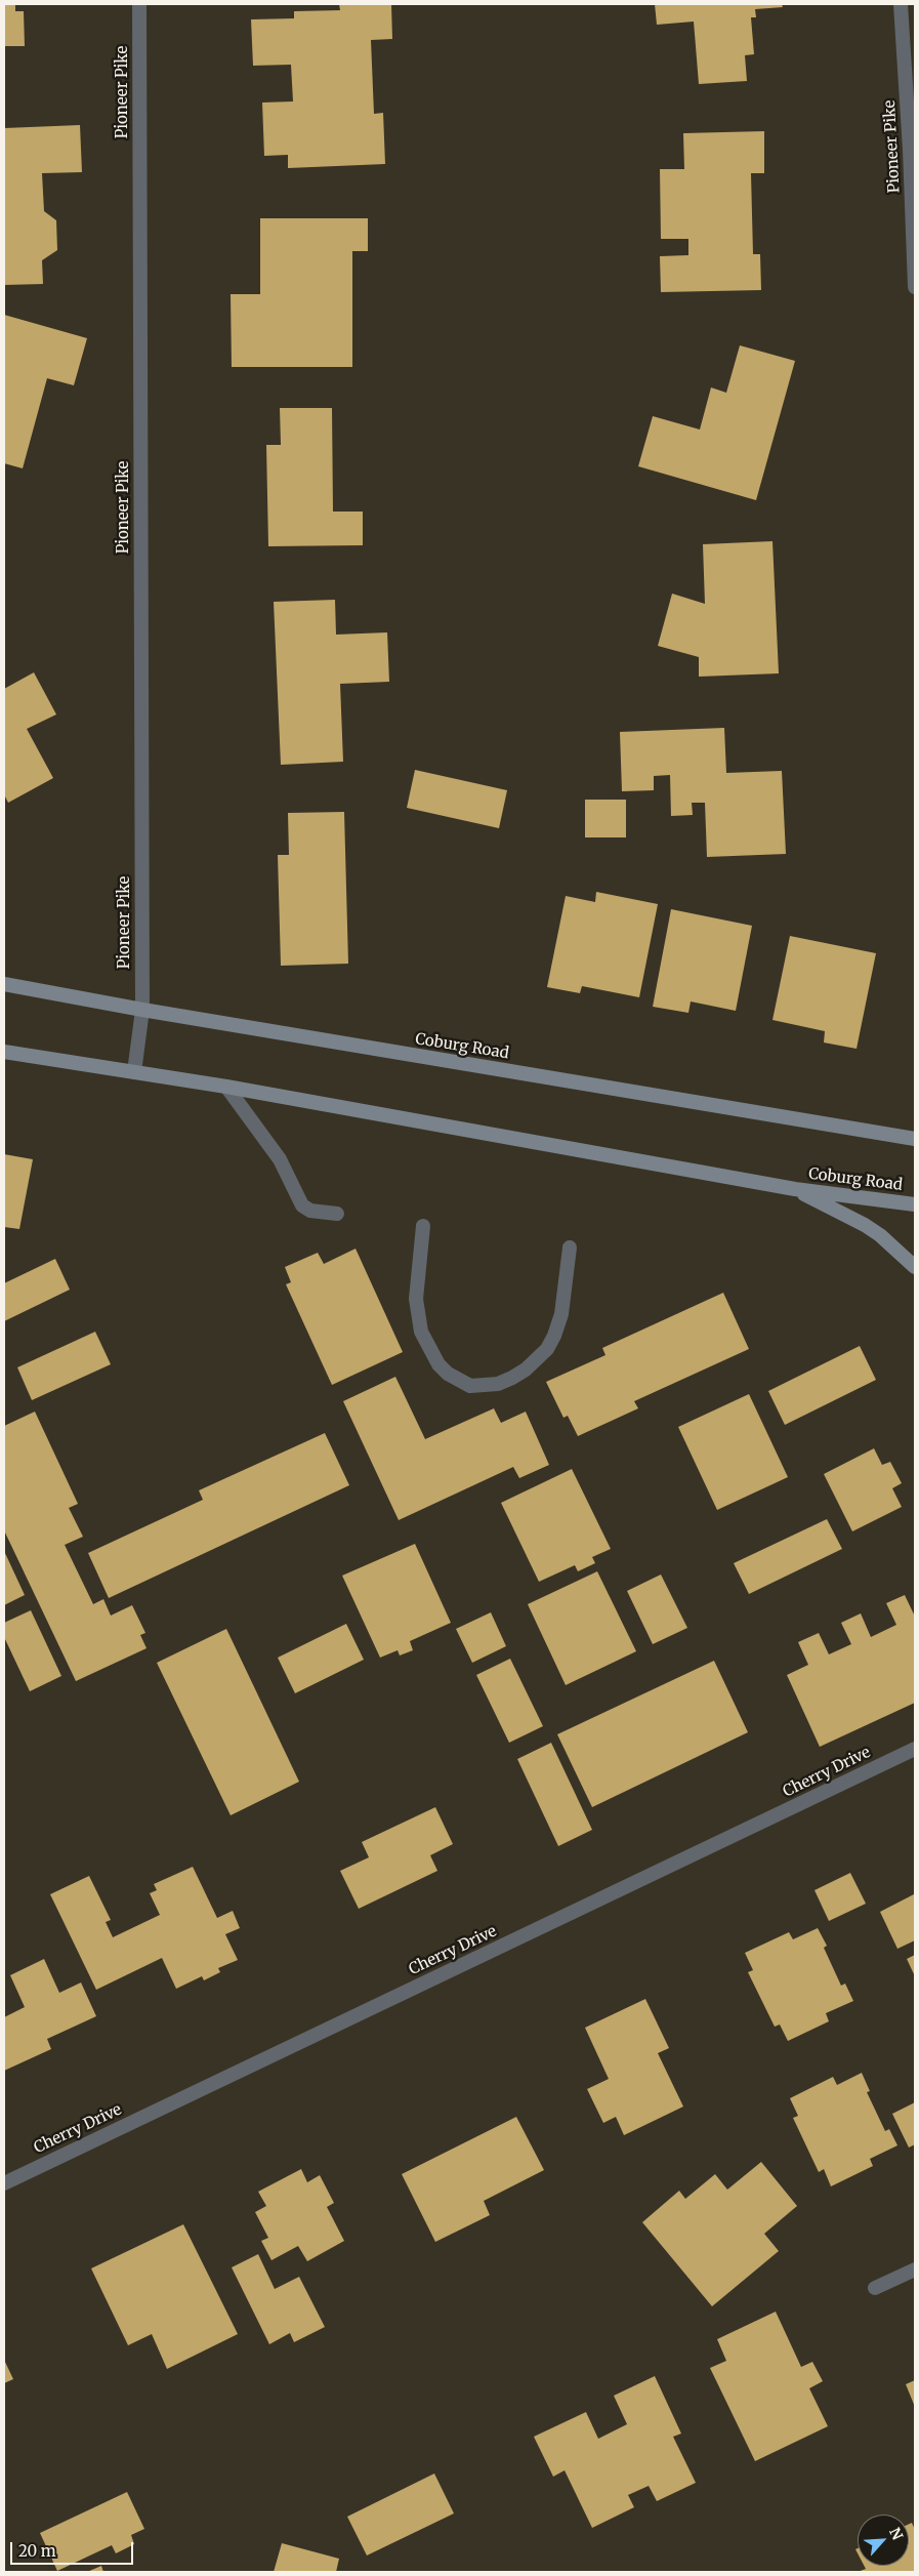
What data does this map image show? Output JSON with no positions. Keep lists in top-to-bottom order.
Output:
{
  "streets": {
    "main road": ["Coburg Road"],
    "street": ["Pioneer Pike", "Cherry Drive"]
  },
  "crossings": [
    ["Pioneer Pike", "Coburg Road"]
  ],
  "scale_bar": "20 m",
  "north": "top right"
}
